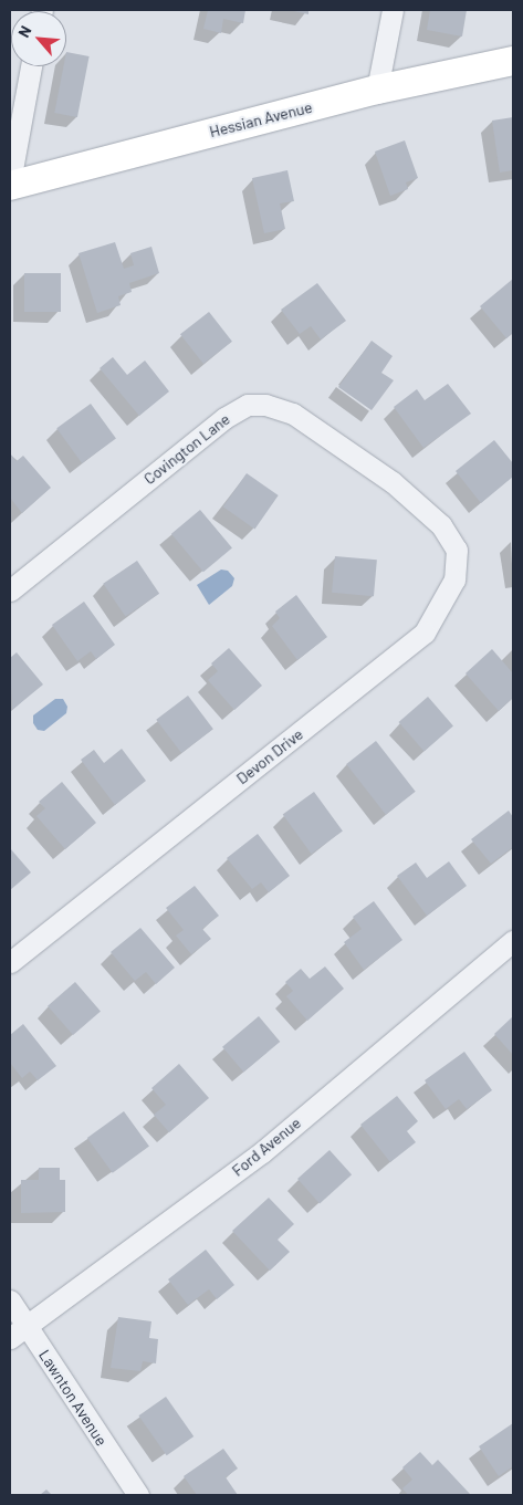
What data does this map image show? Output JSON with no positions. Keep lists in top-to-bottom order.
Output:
{
  "streets": {
    "main road": ["Hessian Avenue"],
    "street": [
      "Covington Lane",
      "Devon Drive",
      "Ford Avenue",
      "Lawnton Avenue"
    ]
  },
  "crossings": [
    ["Covington Lane", "Devon Drive"],
    ["Ford Avenue", "Lawnton Avenue"]
  ],
  "north": "top left"
}
